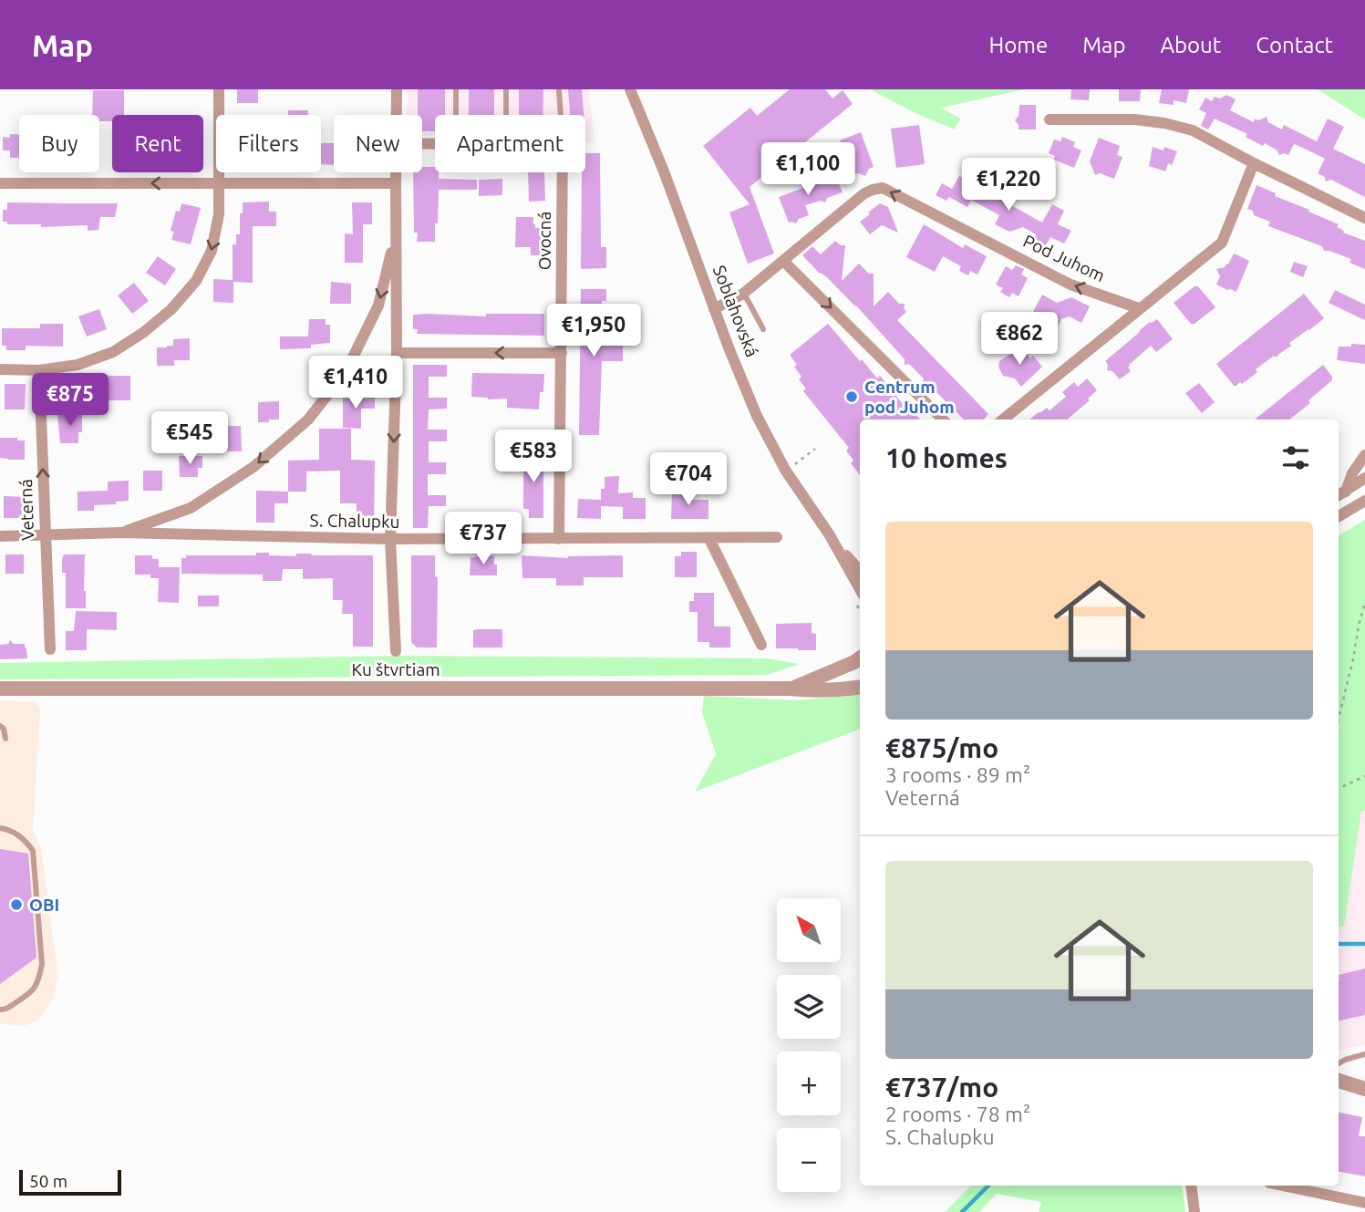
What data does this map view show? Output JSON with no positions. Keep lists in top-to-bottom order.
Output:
{
  "streets": {
    "street": [
      "Ovocná",
      "Pod Juhom",
      "Soblahovská",
      "Veterná",
      "S. Chalupku",
      "Ku štvrtiam"
    ]
  },
  "crossings": [
    ["Ovocná", "S. Chalupku"],
    ["Pod Juhom", "Soblahovská"],
    ["Veterná", "S. Chalupku"]
  ],
  "one_way": ["Pod Juhom", "Veterná"],
  "places": ["Centrum pod Juhom", "OBI"],
  "scale_bar": "50 m",
  "north": "top left",
  "page": {
    "header": "Map",
    "nav": [
      "Home",
      "Map",
      "About",
      "Contact"
    ],
    "chip": [
      "Buy",
      "Rent",
      "Filters",
      "New",
      "Apartment"
    ],
    "price": [
      "€1,100",
      "€1,220",
      "€1,950",
      "€862",
      "€1,410",
      "€875",
      "€545",
      "€583",
      "€704",
      "€737"
    ],
    "heading": "10 homes",
    "list": [
      {
        "name": "€875/mo",
        "note": "3 rooms · 89 m² · Veterná"
      },
      {
        "name": "€737/mo",
        "note": "2 rooms · 78 m² · S. Chalupku"
      }
    ],
    "map_buttons": ["+", "−"],
    "scale": "50 m"
  }
}
